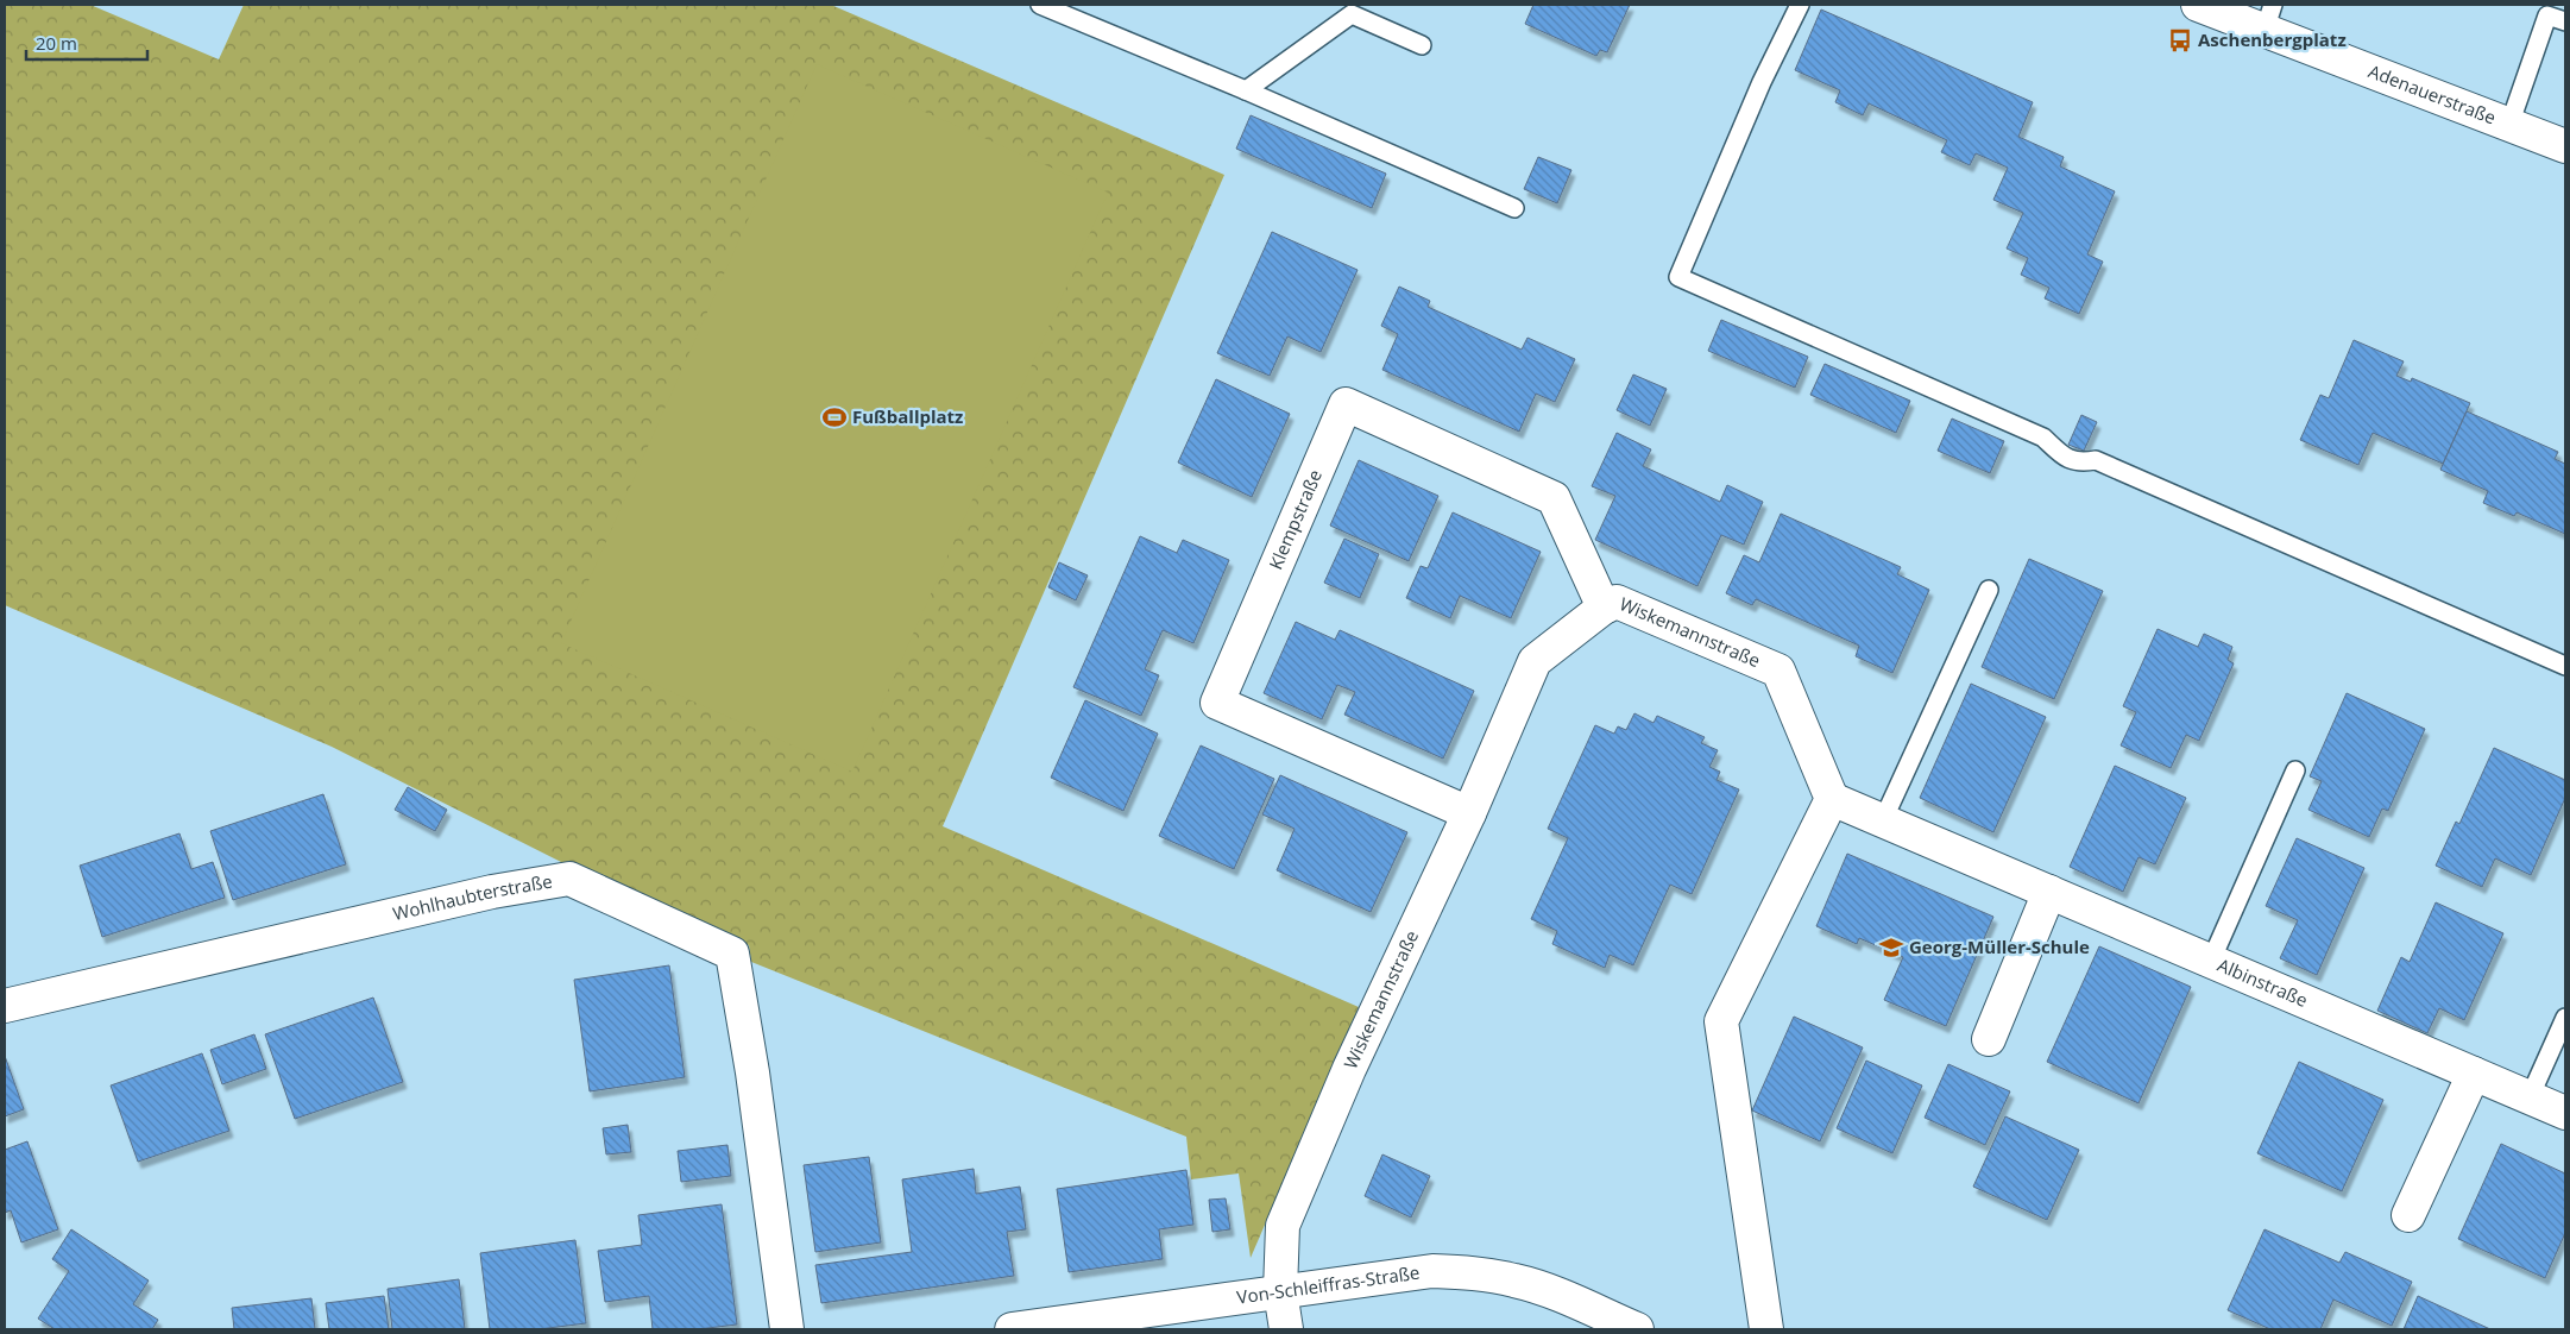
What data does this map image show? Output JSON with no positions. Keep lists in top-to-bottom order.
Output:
{
  "streets": {
    "street": [
      "Adenauerstraße",
      "Klempstraße",
      "Wiskemannstraße",
      "Wohlhaubterstraße",
      "Albinstraße",
      "Von-Schleiffras-Straße"
    ]
  },
  "crossings": [
    ["Klempstraße", "Wiskemannstraße"],
    ["Wiskemannstraße", "Albinstraße"],
    ["Wiskemannstraße", "Von-Schleiffras-Straße"]
  ],
  "places": {
    "bus stop": ["Aschenbergplatz"],
    "sports": ["Fußballplatz"],
    "school or university": ["Georg-Müller-Schule"]
  },
  "scale_bar": "20 m"
}
